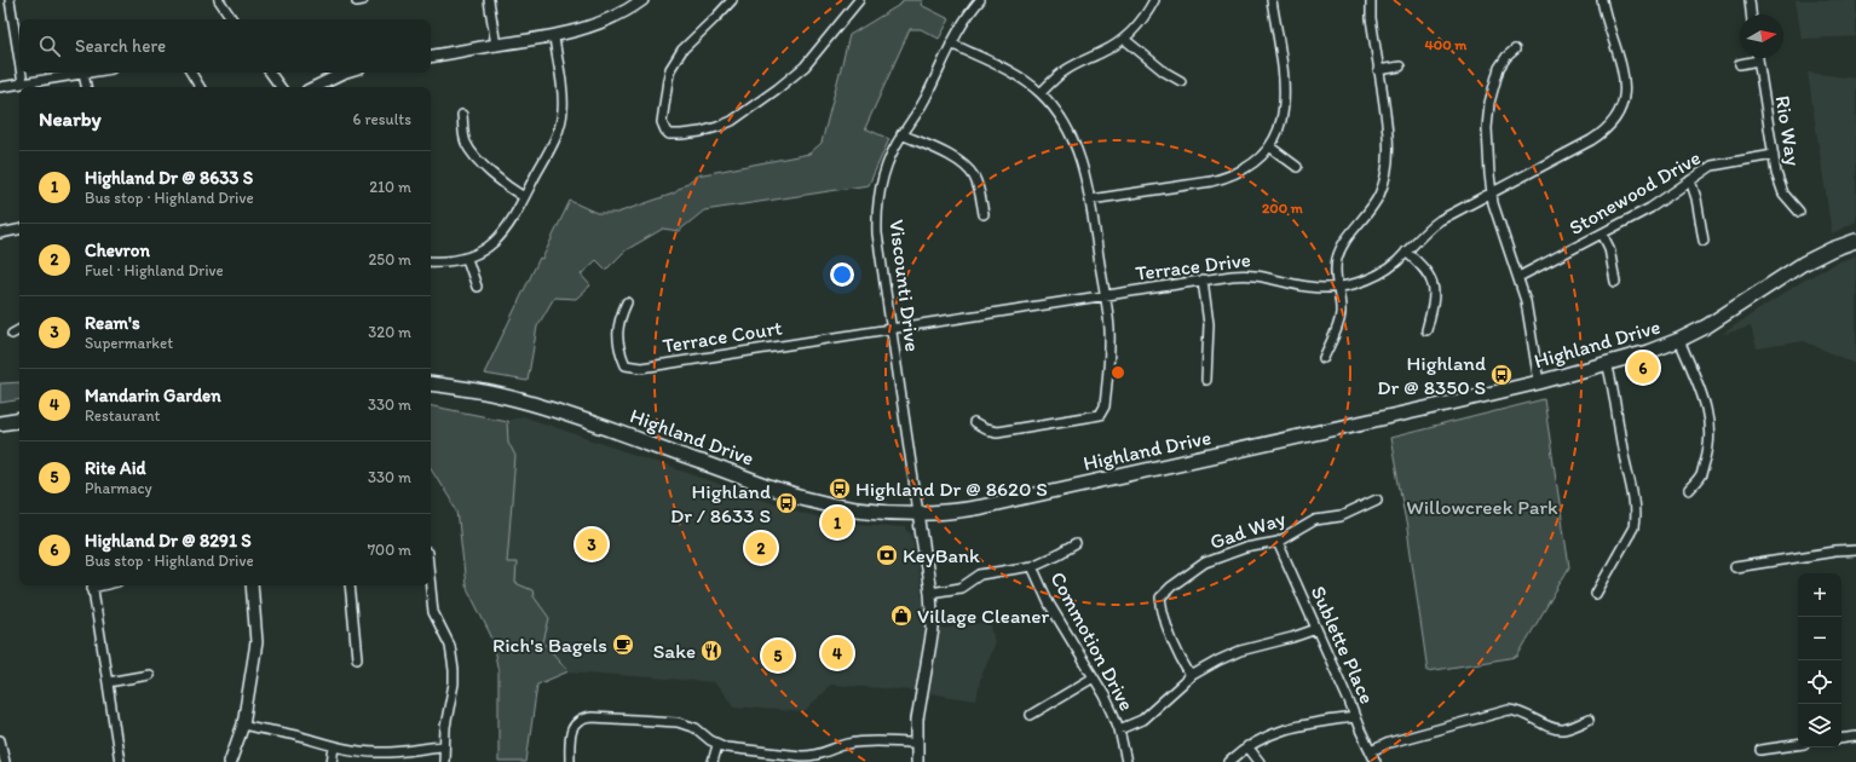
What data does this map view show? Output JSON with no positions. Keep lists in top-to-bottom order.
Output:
{
  "streets": {
    "main road": ["Highland Drive"],
    "street": [
      "Rio Way",
      "Stonewood Drive",
      "Terrace Drive",
      "Viscounti Drive",
      "Terrace Court",
      "Gad Way",
      "Commotion Drive",
      "Sublette Place"
    ]
  },
  "crossings": [
    ["Rio Way", "Stonewood Drive"],
    ["Terrace Drive", "Viscounti Drive"],
    ["Terrace Drive", "Terrace Court"],
    ["Viscounti Drive", "Terrace Court"],
    ["Viscounti Drive", "Highland Drive"],
    ["Gad Way", "Sublette Place"]
  ],
  "parks": ["Willowcreek Park"],
  "places": {
    "bus stop": ["Highland Dr @ 8350 S", "Highland Dr @ 8620 S", "Highland Dr / 8633 S"],
    "bank": ["KeyBank"],
    "shop": ["Village Cleaner"],
    "cafe": ["Rich's Bagels"],
    "restaurant": ["Sake"]
  },
  "north": "right",
  "page": {
    "search": "Search here",
    "heading": ["Nearby", "6 results"],
    "list": [
      {
        "mark": "1",
        "name": "Highland Dr @ 8633 S",
        "note": "Bus stop · Highland Drive",
        "value": "210 m"
      },
      {
        "mark": "2",
        "name": "Chevron",
        "note": "Fuel · Highland Drive",
        "value": "250 m"
      },
      {
        "mark": "3",
        "name": "Ream's",
        "note": "Supermarket",
        "value": "320 m"
      },
      {
        "mark": "4",
        "name": "Mandarin Garden",
        "note": "Restaurant",
        "value": "330 m"
      },
      {
        "mark": "5",
        "name": "Rite Aid",
        "note": "Pharmacy",
        "value": "330 m"
      },
      {
        "mark": "6",
        "name": "Highland Dr @ 8291 S",
        "note": "Bus stop · Highland Drive",
        "value": "700 m"
      }
    ],
    "pins": [
      "6",
      "1",
      "3",
      "2",
      "4",
      "5"
    ],
    "map_buttons": ["+", "−"]
  },
  "rings": ["400 m", "200 m"]
}
